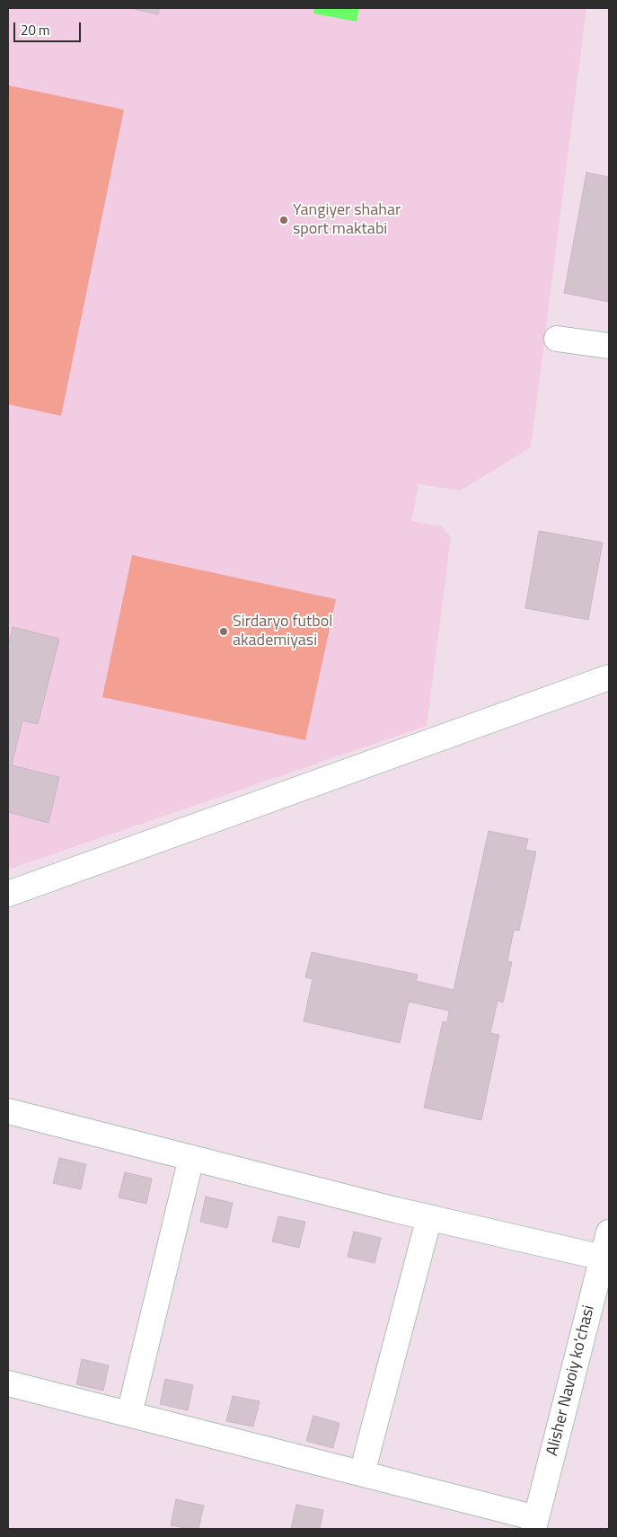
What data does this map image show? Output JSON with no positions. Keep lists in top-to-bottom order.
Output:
{
  "streets": {
    "street": ["Alisher Navoiy ko'chasi"]
  },
  "places": ["Yangiyer shahar sport maktabi", "Sirdaryo futbol akademiyasi"],
  "scale_bar": "20 m"
}
